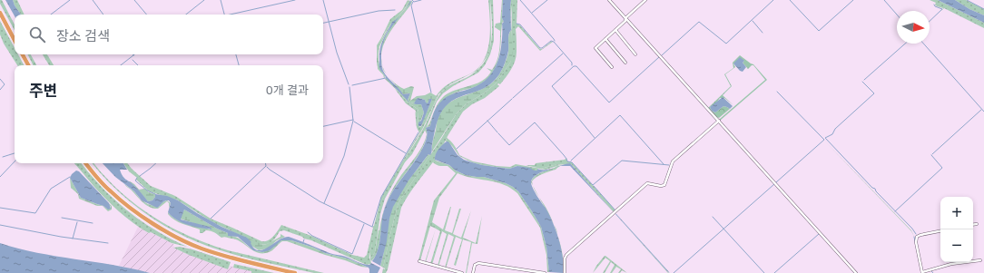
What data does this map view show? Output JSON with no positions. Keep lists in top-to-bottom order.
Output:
{
  "north": "right",
  "page": {
    "search": "장소 검색",
    "heading": ["주변", "0개 결과"],
    "map_buttons": ["+", "−"]
  }
}
